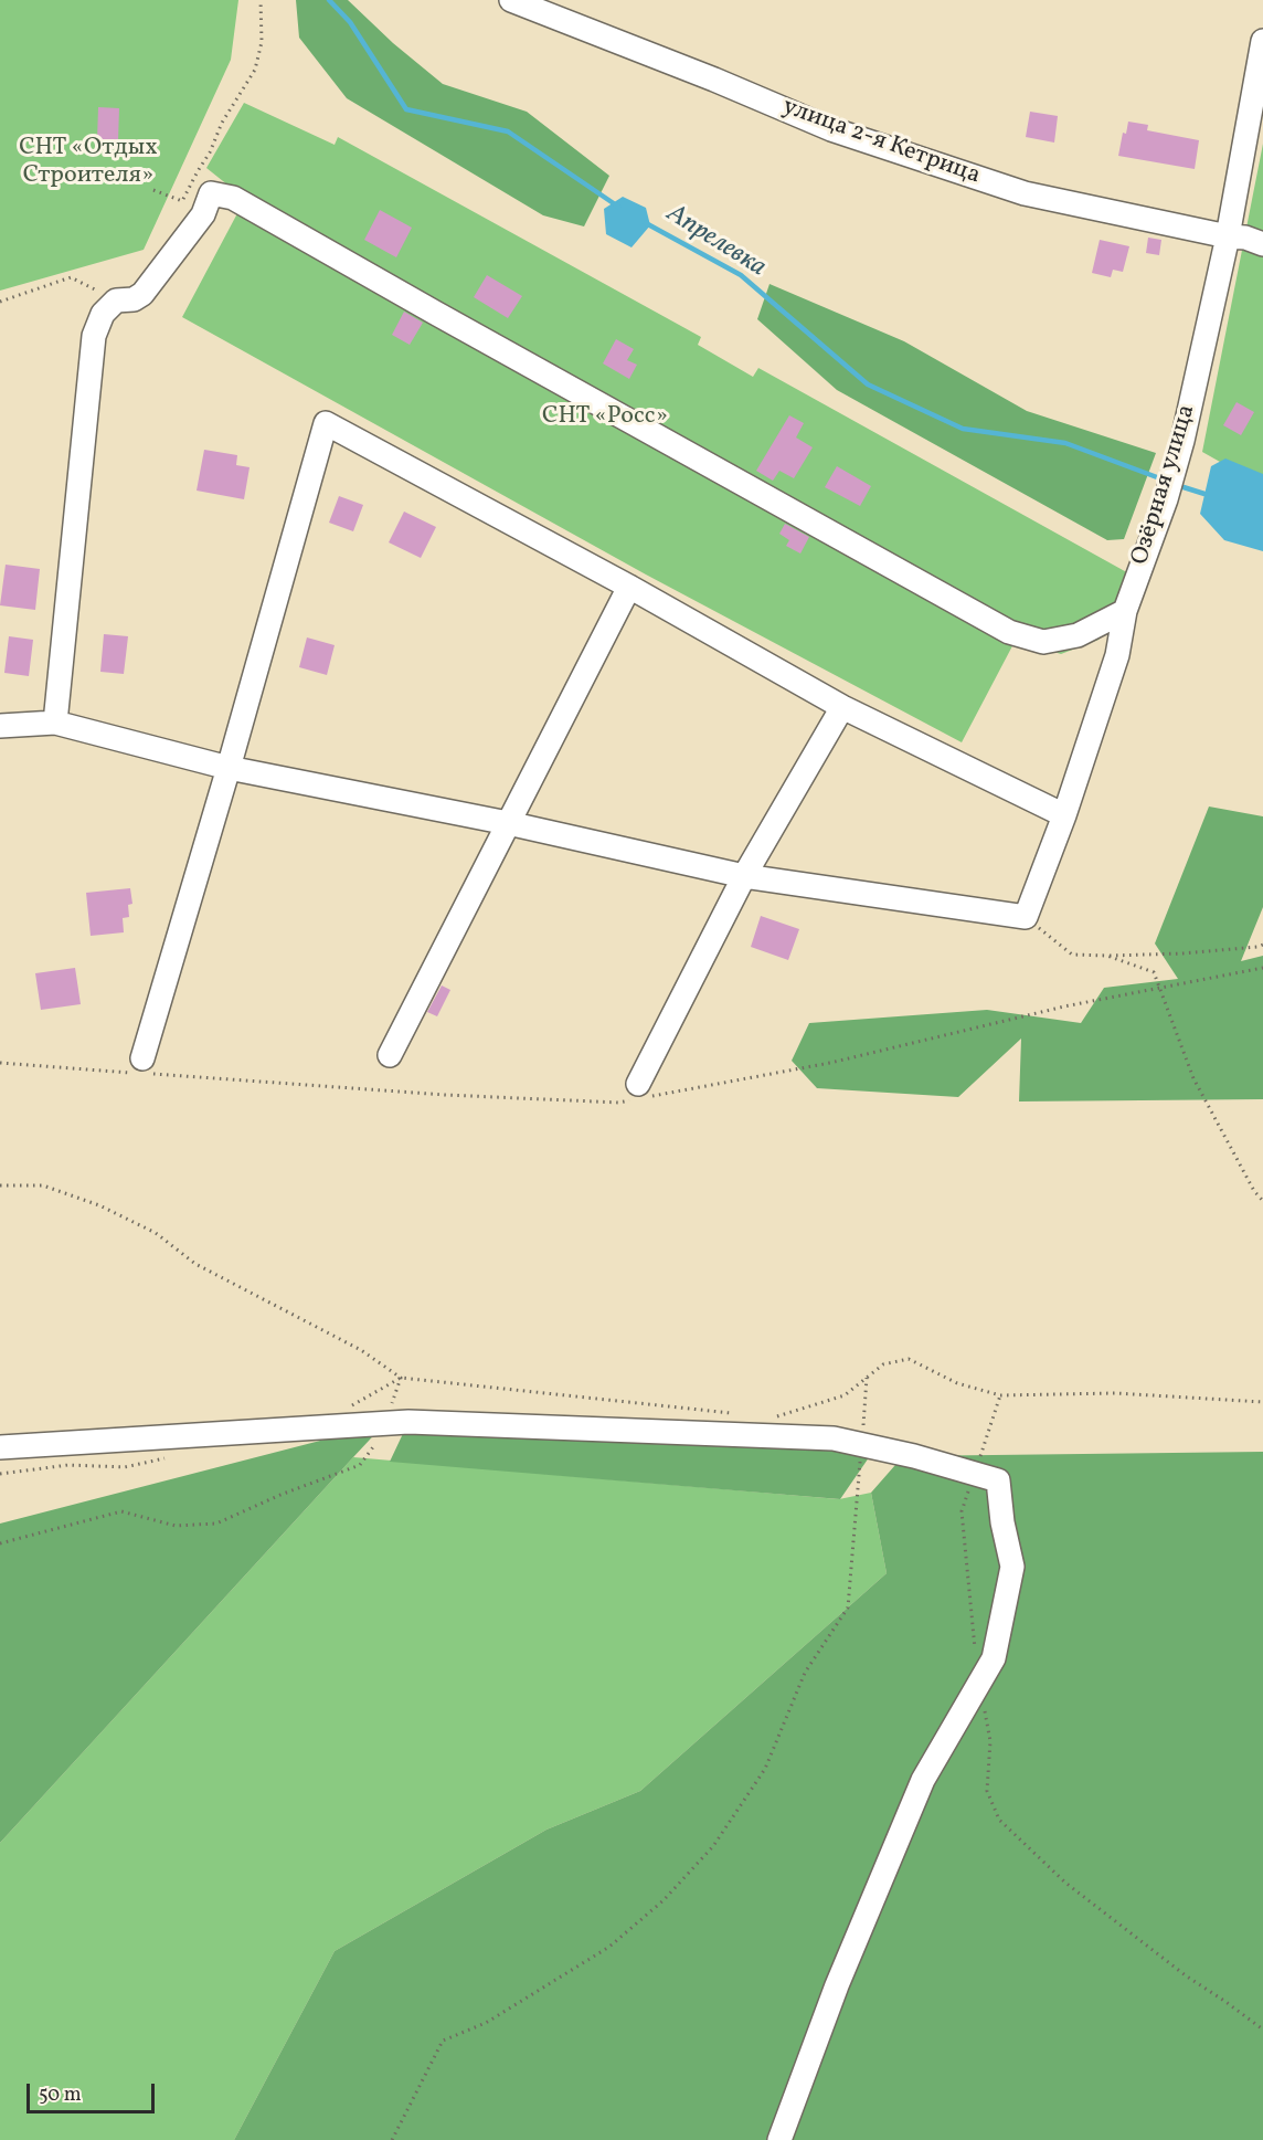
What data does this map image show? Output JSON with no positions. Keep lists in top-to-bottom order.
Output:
{
  "streets": {
    "street": ["улица 2-я Кетрица", "Озёрная улица"]
  },
  "crossings": [
    ["улица 2-я Кетрица", "Озёрная улица"]
  ],
  "water": ["Апрелевка"],
  "parks": ["СНТ «Отдых Строителя»", "СНТ «Росс»"],
  "scale_bar": "50 m"
}
